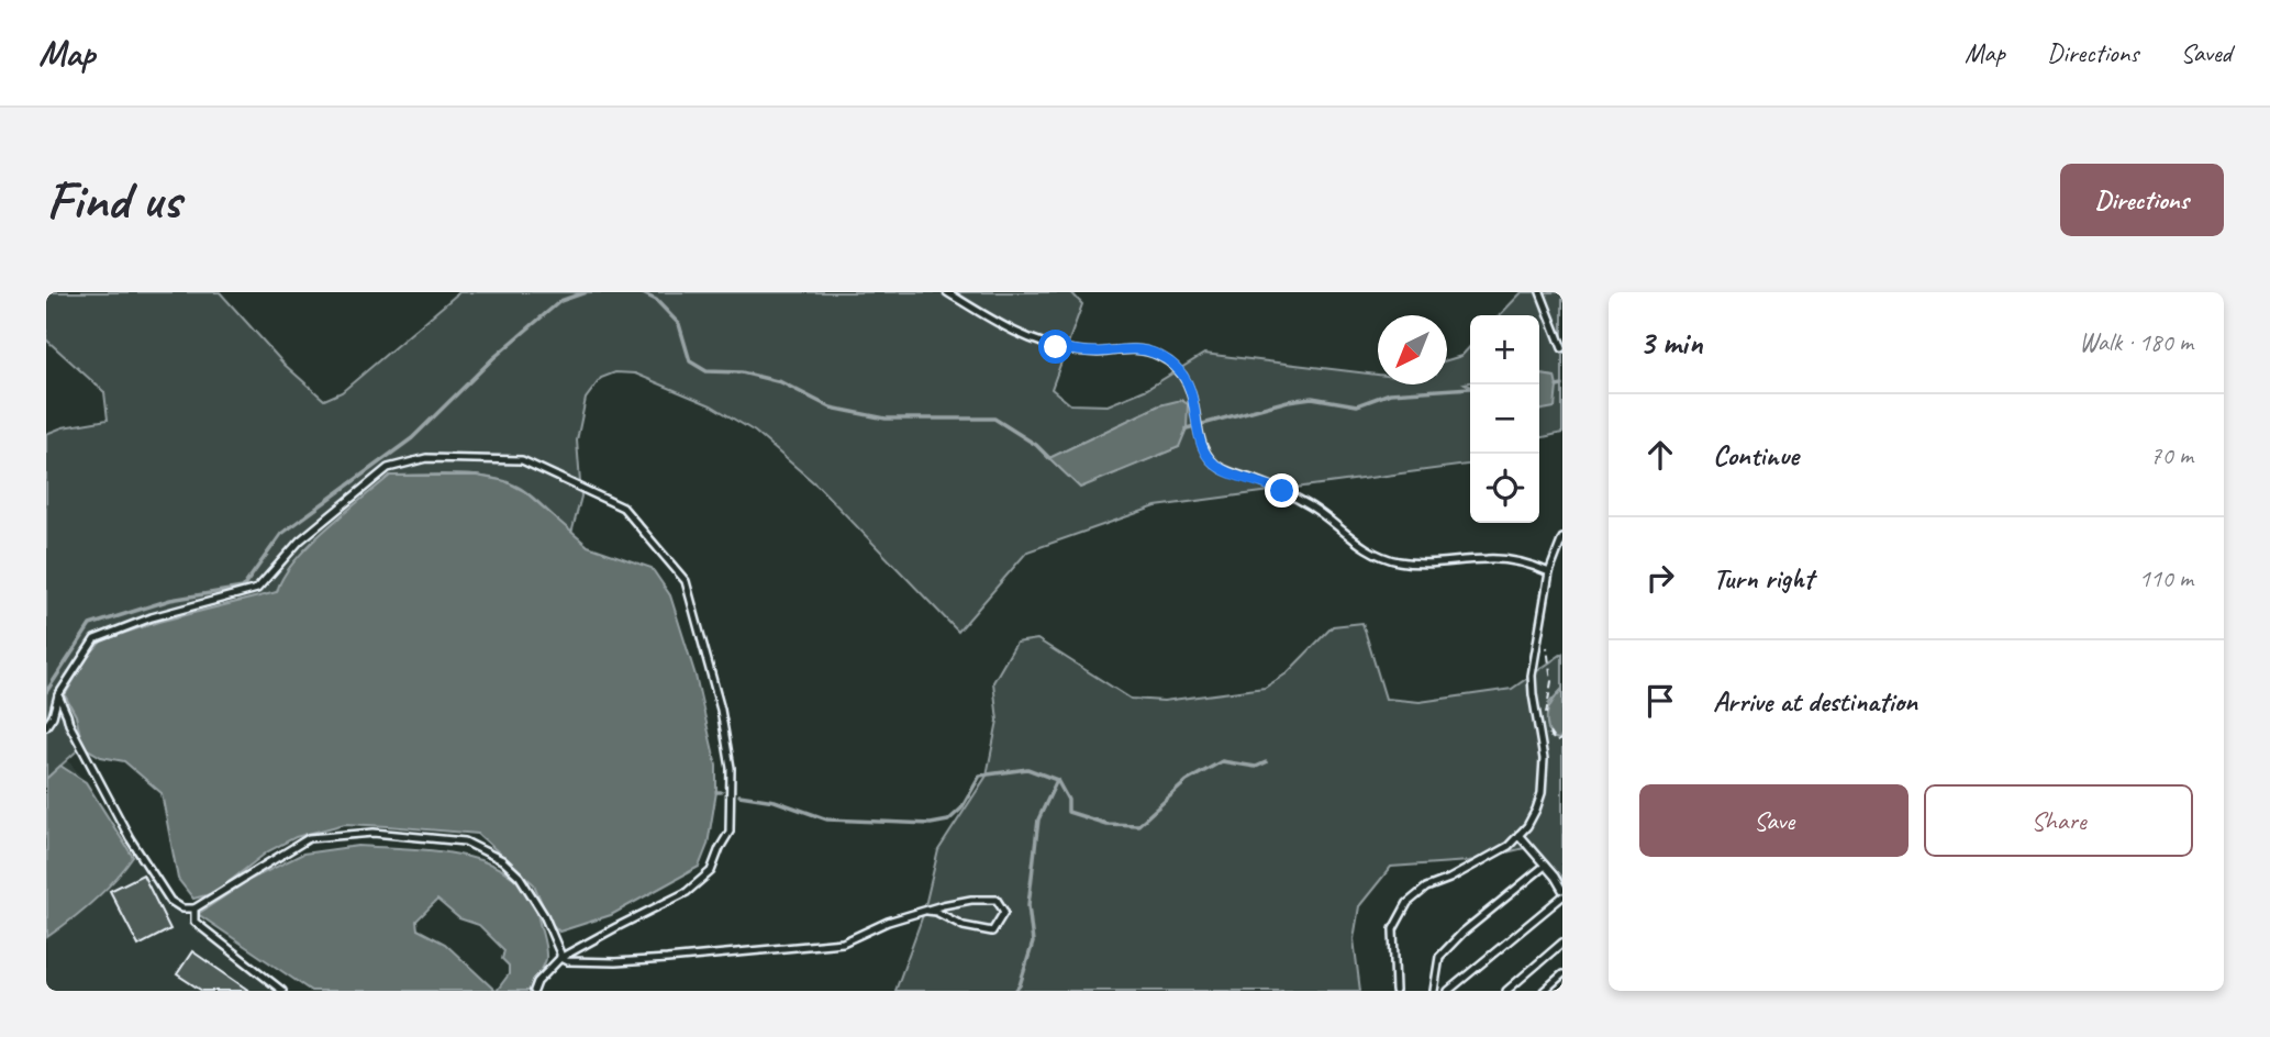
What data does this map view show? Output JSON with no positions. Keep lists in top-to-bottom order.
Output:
{
  "north": "bottom left",
  "page": {
    "header": "Map",
    "nav": ["Map", "Directions", "Saved"],
    "buttons": [
      "Directions",
      ["Save", "Share"]
    ],
    "title": "Find us",
    "heading": ["3 min", "Walk · 180 m"],
    "map_buttons": ["+", "−"],
    "list": [
      ["Continue", "70 m"],
      ["Turn right", "110 m"],
      "Arrive at destination"
    ]
  }
}
